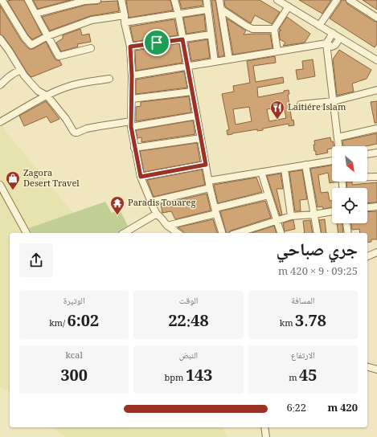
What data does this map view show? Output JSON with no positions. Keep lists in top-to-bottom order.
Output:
{
  "places": {
    "restaurant": ["Laitiére Islam"],
    "shop": ["Zagora Desert Travel"],
    "temple": ["Paradis Touareg"]
  },
  "north": "bottom right",
  "page": {
    "heading": ["جري صباحي", "09:25 · 9 × 420 m"],
    "stats": [
      ["المسافة", "3.78 km"],
      ["الوقت", "22:48"],
      ["الوتيرة", "6:02 /km"],
      ["الارتفاع", "45 m"],
      ["النبض", "143 bpm"],
      ["kcal", "300"]
    ],
    "list": [
      {
        "name": "420 m",
        "note": "6:22"
      }
    ]
  }
}
